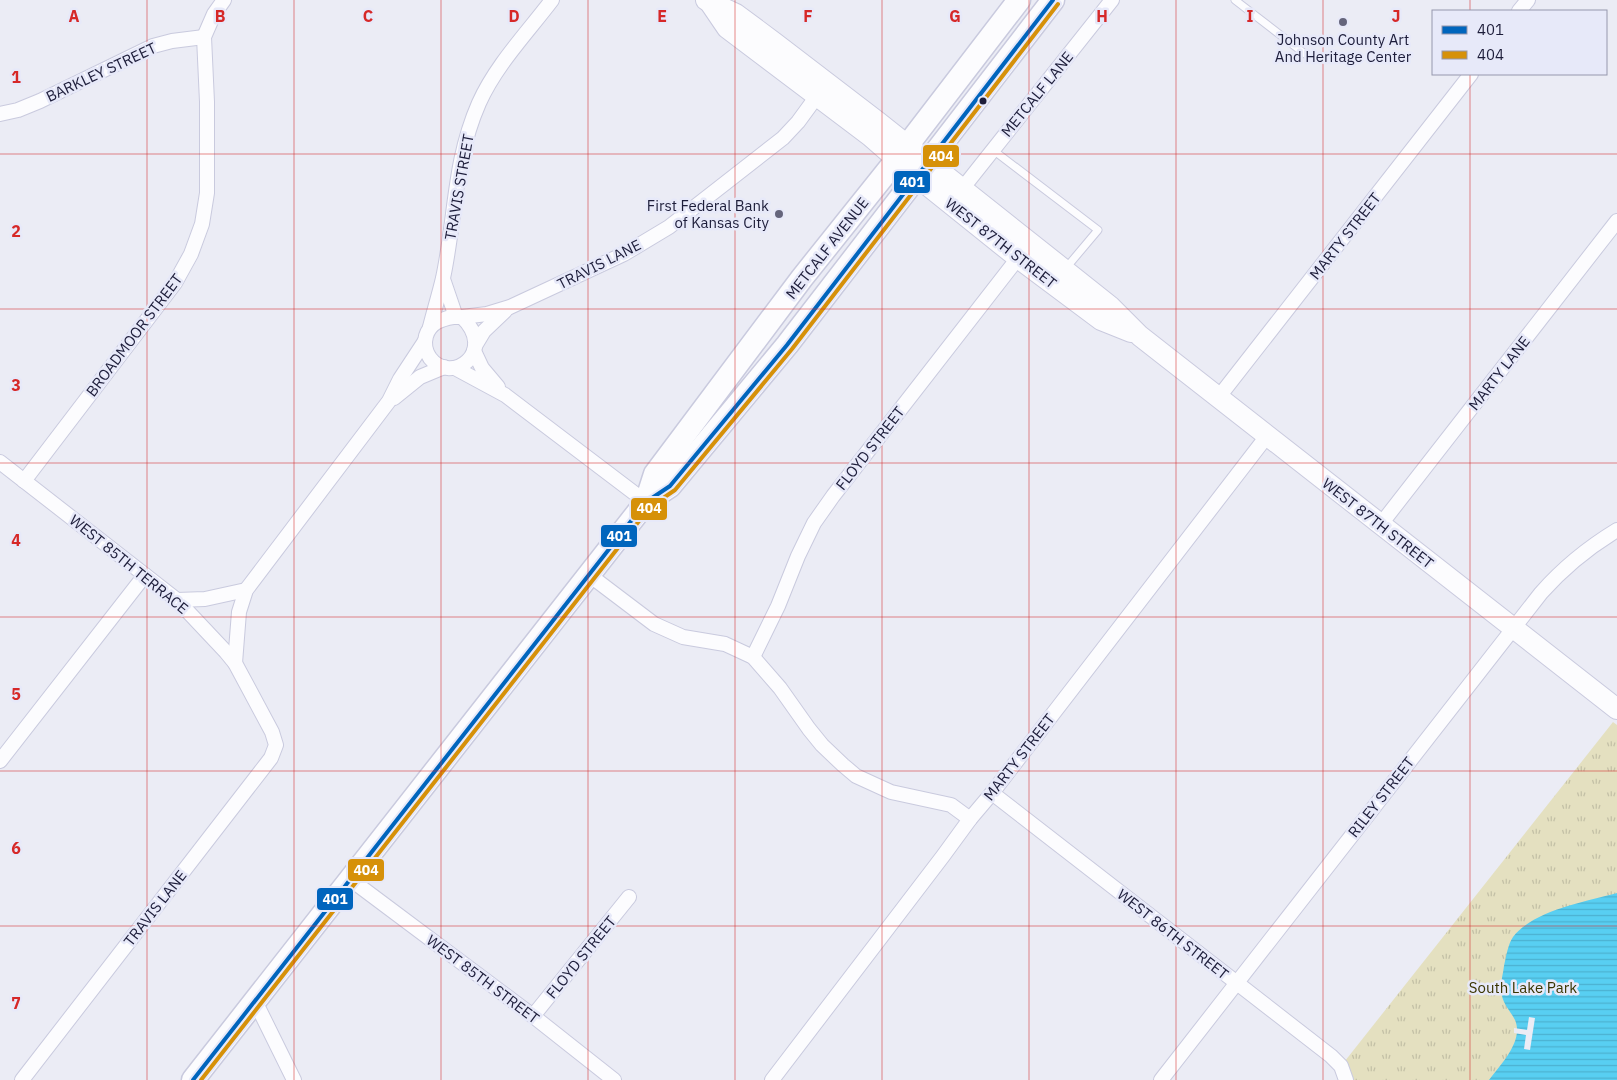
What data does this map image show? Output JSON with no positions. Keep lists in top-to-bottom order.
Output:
{
  "streets": {
    "main road": ["METCALF AVENUE"],
    "street": [
      "BARKLEY STREET",
      "METCALF LANE",
      "TRAVIS STREET",
      "MARTY STREET",
      "WEST 87TH STREET",
      "TRAVIS LANE",
      "BROADMOOR STREET",
      "MARTY LANE",
      "FLOYD STREET",
      "WEST 85TH TERRACE",
      "RILEY STREET",
      "WEST 86TH STREET",
      "WEST 85TH STREET"
    ]
  },
  "crossings": [
    ["BARKLEY STREET", "BROADMOOR STREET"],
    ["METCALF LANE", "WEST 87TH STREET"],
    ["TRAVIS STREET", "TRAVIS LANE"],
    ["MARTY STREET", "WEST 87TH STREET"],
    ["MARTY STREET", "WEST 86TH STREET"],
    ["WEST 87TH STREET", "METCALF AVENUE"],
    ["WEST 87TH STREET", "TRAVIS LANE"],
    ["WEST 87TH STREET", "MARTY LANE"],
    ["WEST 87TH STREET", "FLOYD STREET"],
    ["WEST 87TH STREET", "RILEY STREET"],
    ["METCALF AVENUE", "WEST 85TH STREET"],
    ["TRAVIS LANE", "WEST 85TH TERRACE"],
    ["BROADMOOR STREET", "WEST 85TH TERRACE"],
    ["FLOYD STREET", "WEST 85TH STREET"],
    ["RILEY STREET", "WEST 86TH STREET"]
  ],
  "parks": ["South Lake Park"],
  "places": ["Johnson County Art And Heritage Center", "First Federal Bank of Kansas City"],
  "lines": ["transit line 401", "transit line 404"],
  "legend": ["401", "404"],
  "grid": {
    "columns": [
      "A",
      "B",
      "C",
      "D",
      "E",
      "F",
      "G",
      "H",
      "I",
      "J"
    ],
    "rows": [
      "1",
      "2",
      "3",
      "4",
      "5",
      "6",
      "7"
    ]
  }
}
